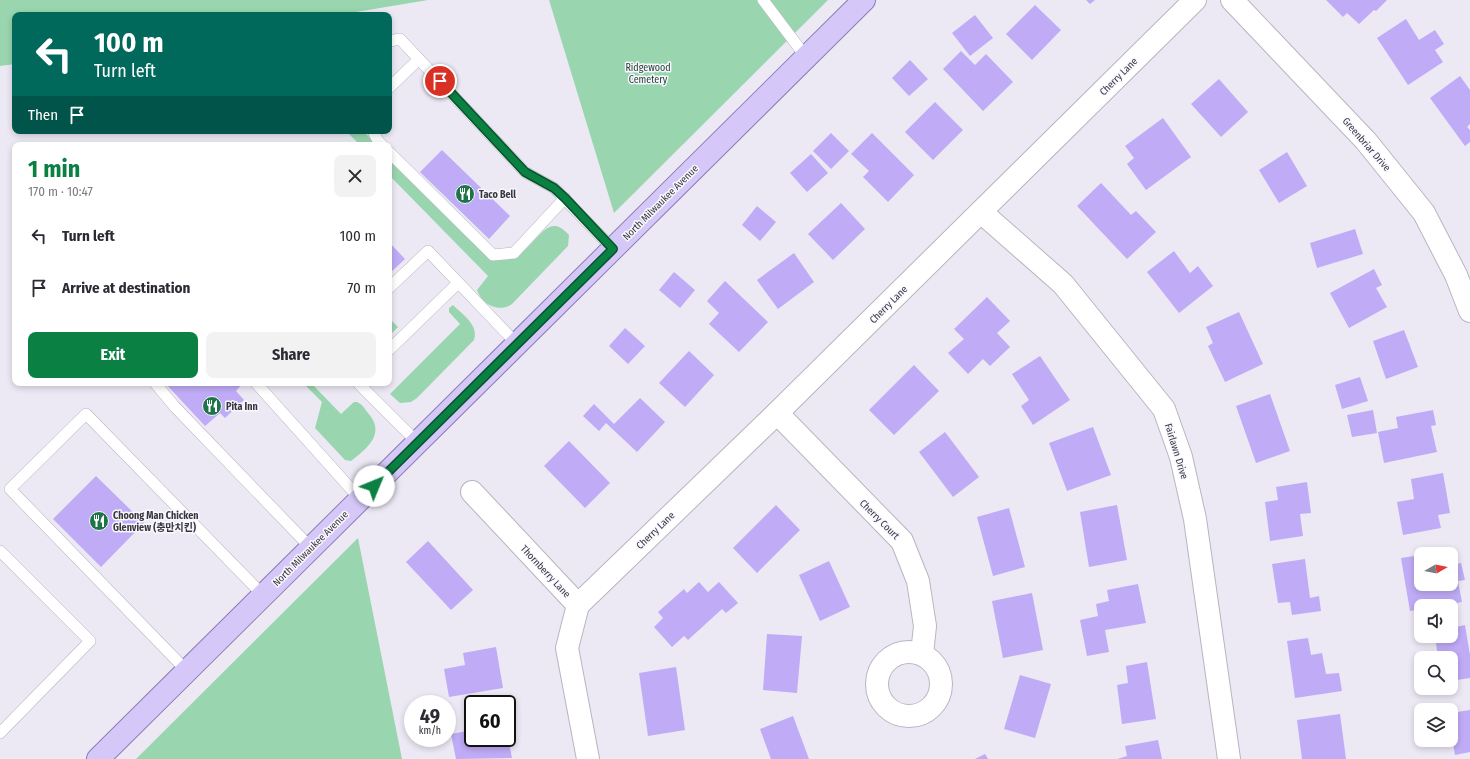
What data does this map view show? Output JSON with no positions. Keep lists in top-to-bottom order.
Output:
{
  "streets": {
    "main road": ["North Milwaukee Avenue"],
    "street": [
      "Cherry Lane",
      "Greenbriar Drive",
      "Fairlawn Drive",
      "Cherry Court",
      "Thornberry Lane"
    ]
  },
  "crossings": [
    ["Cherry Lane", "Fairlawn Drive"],
    ["Cherry Lane", "Cherry Court"],
    ["Cherry Lane", "Thornberry Lane"]
  ],
  "parks": ["Ridgewood Cemetery"],
  "places": {
    "restaurant": ["Taco Bell", "Pita Inn", "Choong Man Chicken Glenview (충만치킨)"]
  },
  "north": "right",
  "page": {
    "turn": ["100 m", "Turn left"],
    "then": "Then",
    "heading": ["1 min", "170 m · 10:47"],
    "list": [
      {
        "name": "Turn left",
        "value": "100 m"
      },
      {
        "name": "Arrive at destination",
        "value": "70 m"
      }
    ],
    "buttons": ["Exit", "Share"],
    "speed": "49 km/h",
    "limit": "60"
  }
}
